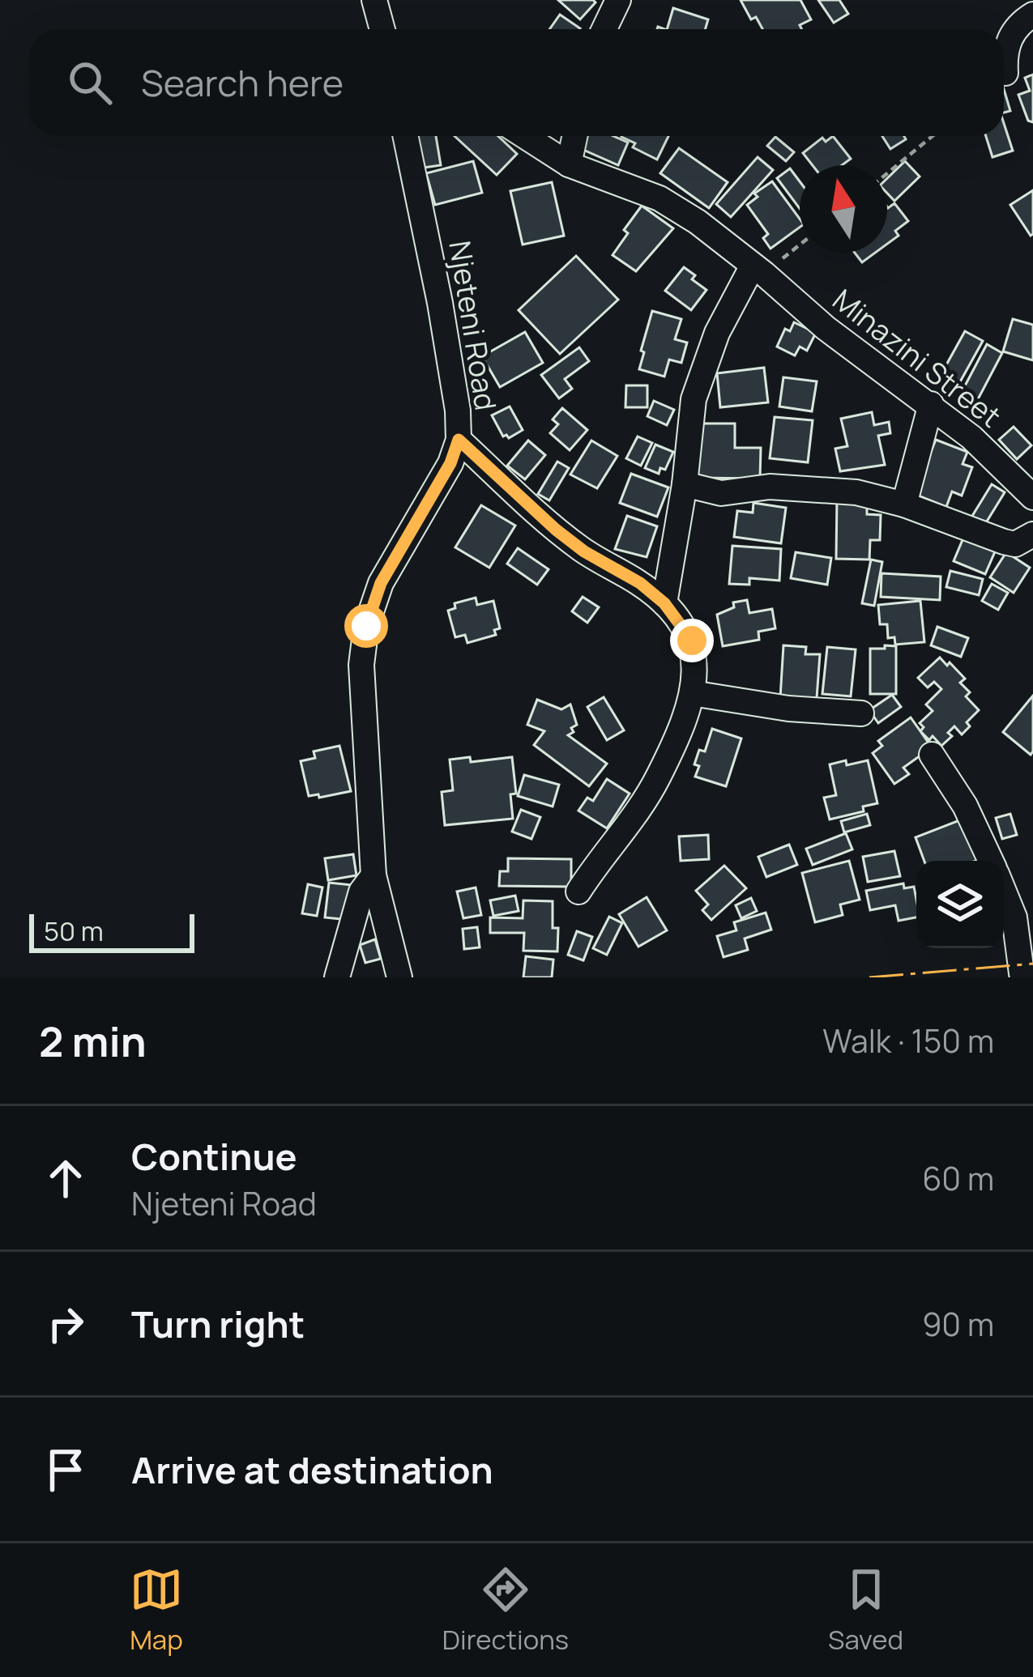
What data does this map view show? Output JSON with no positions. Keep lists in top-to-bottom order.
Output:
{
  "streets": {
    "street": ["Njeteni Road", "Minazini Street"]
  },
  "scale_bar": "50 m",
  "north": "top",
  "page": {
    "search": "Search here",
    "scale": "50 m",
    "heading": ["2 min", "Walk · 150 m"],
    "list": [
      ["Continue", "Njeteni Road", "60 m"],
      ["Turn right", "90 m"],
      "Arrive at destination"
    ],
    "nav": ["Map", "Directions", "Saved"]
  }
}
